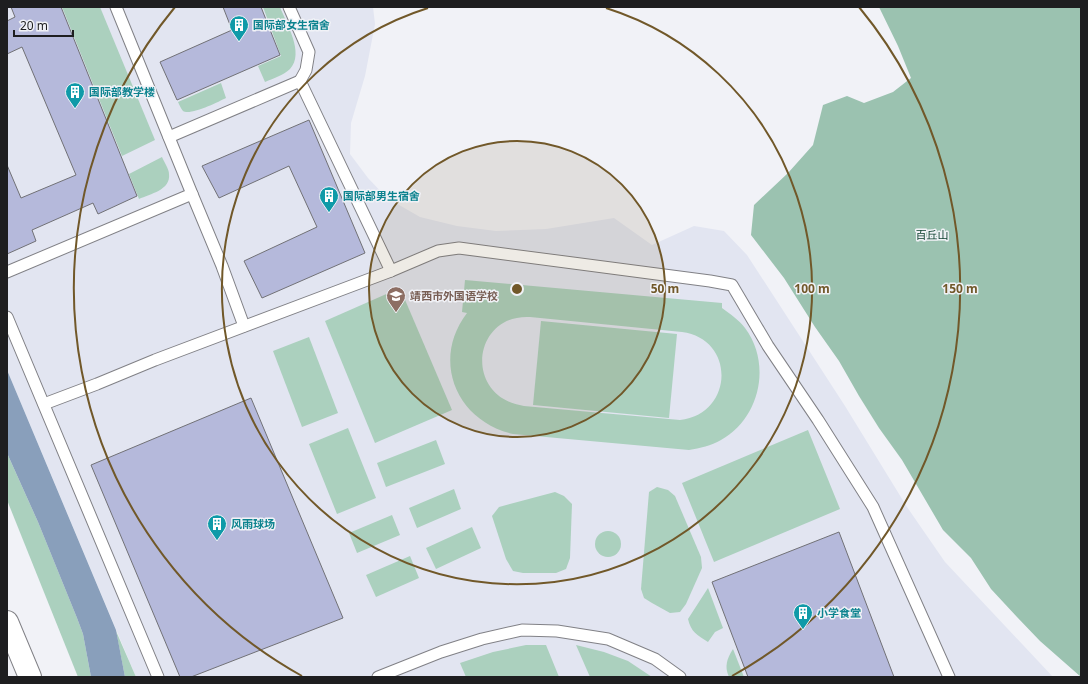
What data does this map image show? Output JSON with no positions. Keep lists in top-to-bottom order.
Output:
{
  "parks": ["百丘山"],
  "places": {
    "building": [
      "国际部女生宿舍",
      "国际部教学楼",
      "国际部男生宿舍",
      "风雨球场",
      "小学食堂"
    ],
    "school or university": ["靖西市外国语学校"]
  },
  "scale_bar": "20 m",
  "rings": ["50 m", "100 m", "150 m"]
}
